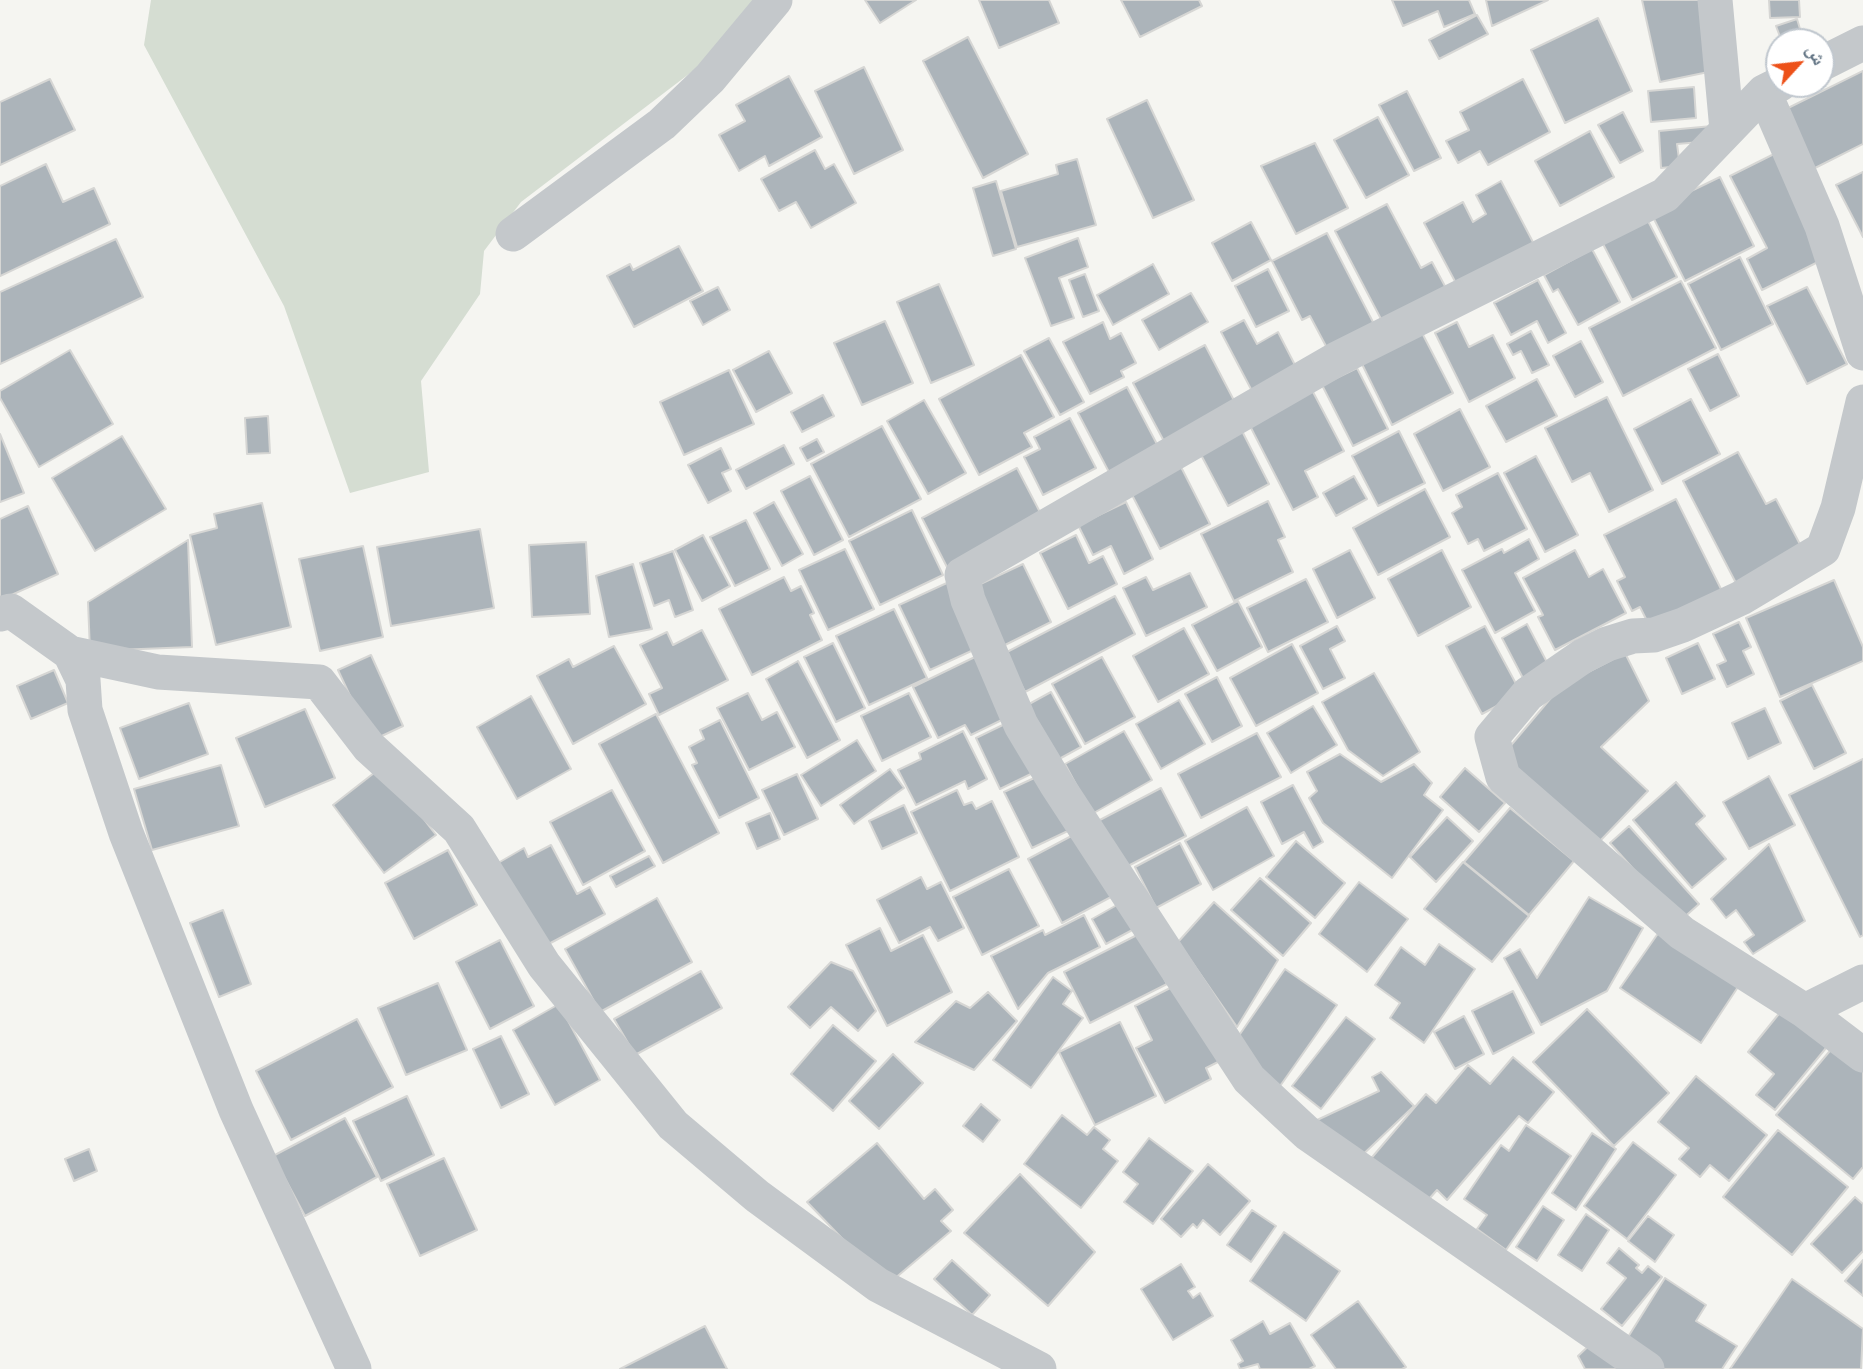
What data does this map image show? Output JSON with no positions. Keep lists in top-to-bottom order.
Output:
{
  "north": "top right"
}
